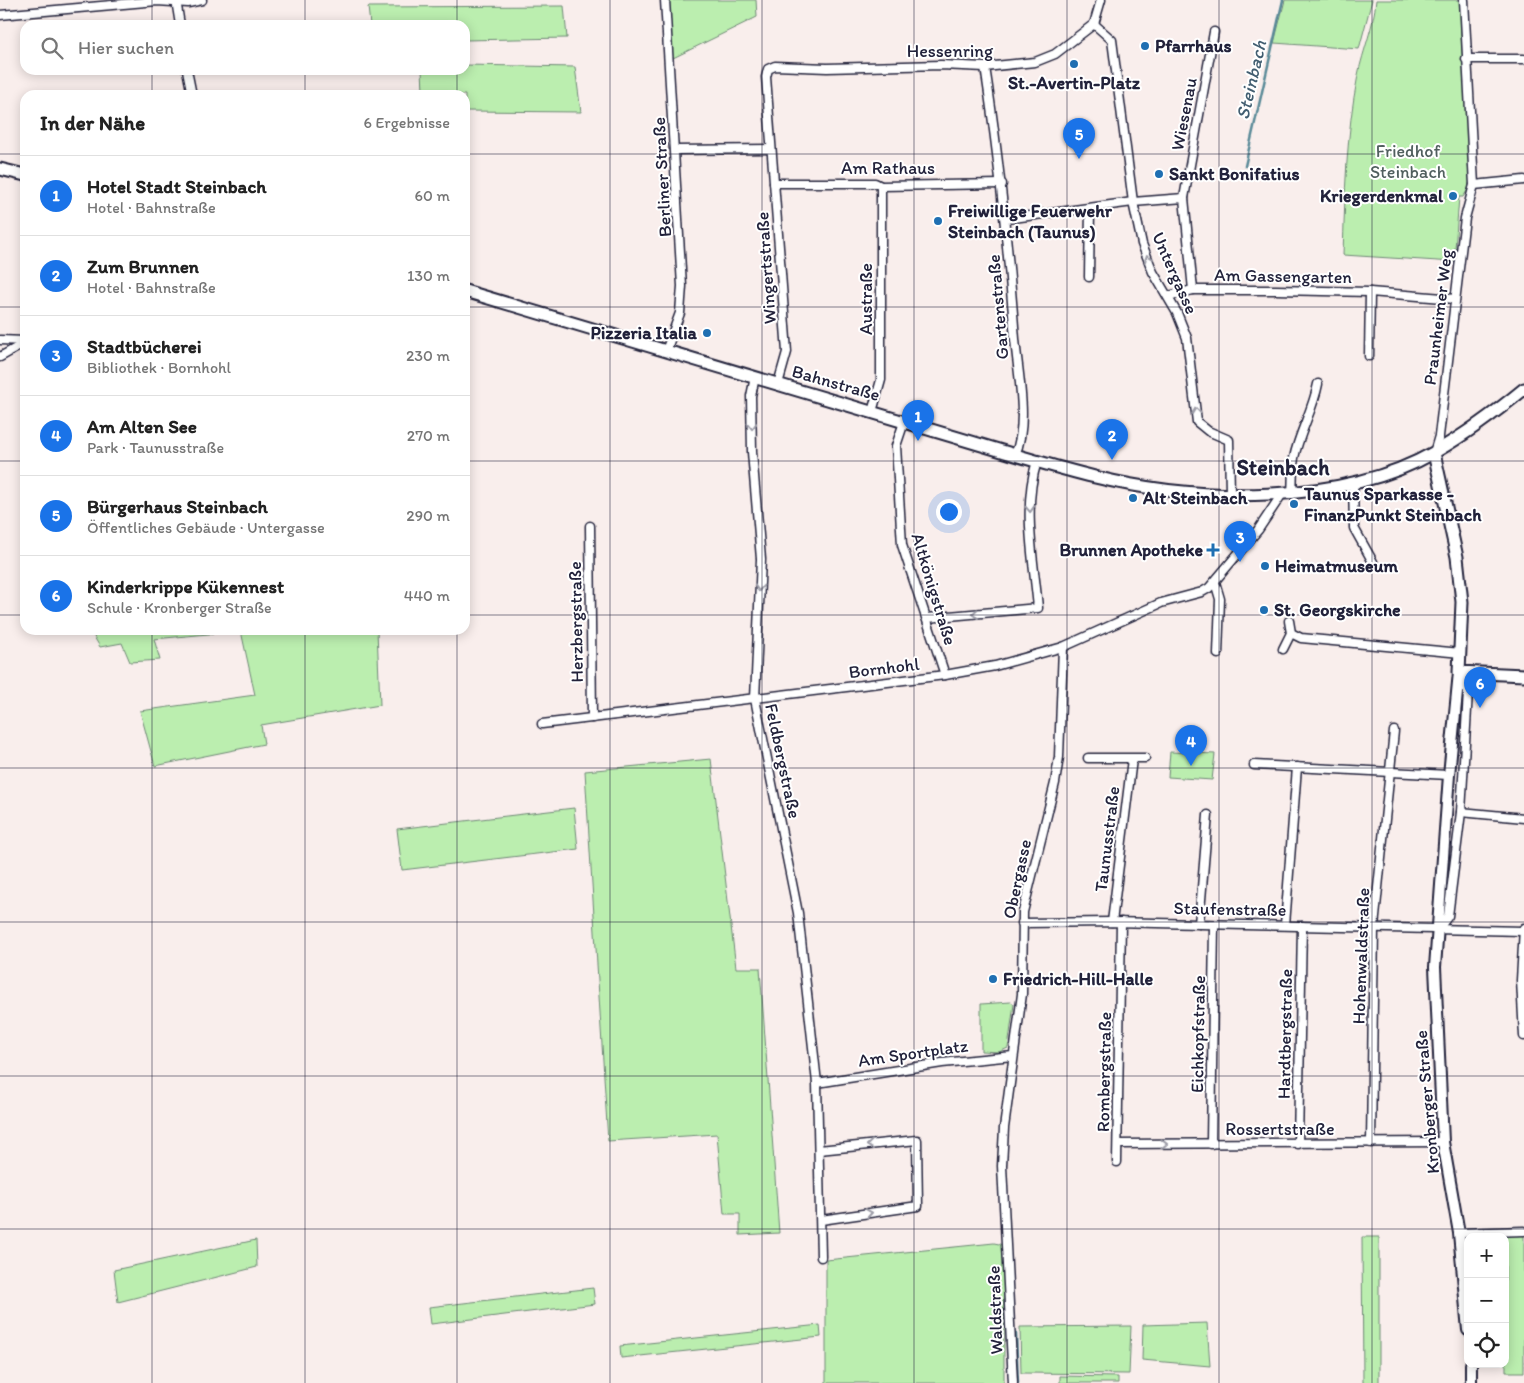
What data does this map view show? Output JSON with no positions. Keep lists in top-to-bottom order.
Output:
{
  "streets": {
    "main road": ["Bahnstraße"],
    "street": [
      "Hessenring",
      "Wiesenau",
      "Am Rathaus",
      "Berliner Straße",
      "Wingertstraße",
      "Untergasse",
      "Am Gassengarten",
      "Austraße",
      "Gartenstraße",
      "Praunheimer Weg",
      "Altkönigstraße",
      "Herzbergstraße",
      "Bornhohl",
      "Feldbergstraße",
      "Taunusstraße",
      "Obergasse",
      "Staufenstraße",
      "Hohenwaldstraße",
      "Eichkopfstraße",
      "Hardtbergstraße",
      "Am Sportplatz",
      "Rombergstraße",
      "Kronberger Straße",
      "Rossertstraße",
      "Waldstraße"
    ]
  },
  "crossings": [
    ["Hessenring", "Wingertstraße"],
    ["Hessenring", "Untergasse"],
    ["Hessenring", "Gartenstraße"],
    ["Wiesenau", "Am Gassengarten"],
    ["Am Rathaus", "Wingertstraße"],
    ["Am Rathaus", "Austraße"],
    ["Am Rathaus", "Gartenstraße"],
    ["Berliner Straße", "Bahnstraße"],
    ["Wingertstraße", "Bahnstraße"],
    ["Untergasse", "Am Gassengarten"],
    ["Untergasse", "Bahnstraße"],
    ["Am Gassengarten", "Praunheimer Weg"],
    ["Austraße", "Bahnstraße"],
    ["Gartenstraße", "Bahnstraße"],
    ["Praunheimer Weg", "Bahnstraße"],
    ["Bahnstraße", "Altkönigstraße"],
    ["Bahnstraße", "Bornhohl"],
    ["Bahnstraße", "Feldbergstraße"],
    ["Altkönigstraße", "Bornhohl"],
    ["Herzbergstraße", "Bornhohl"],
    ["Bornhohl", "Feldbergstraße"],
    ["Bornhohl", "Obergasse"],
    ["Feldbergstraße", "Am Sportplatz"],
    ["Taunusstraße", "Staufenstraße"],
    ["Obergasse", "Staufenstraße"],
    ["Obergasse", "Am Sportplatz"],
    ["Obergasse", "Waldstraße"],
    ["Staufenstraße", "Hohenwaldstraße"],
    ["Staufenstraße", "Eichkopfstraße"],
    ["Staufenstraße", "Hardtbergstraße"],
    ["Staufenstraße", "Rombergstraße"],
    ["Staufenstraße", "Kronberger Straße"],
    ["Hohenwaldstraße", "Rossertstraße"],
    ["Eichkopfstraße", "Rossertstraße"],
    ["Hardtbergstraße", "Rossertstraße"],
    ["Rombergstraße", "Rossertstraße"],
    ["Kronberger Straße", "Rossertstraße"]
  ],
  "one_way": ["Untergasse", "Feldbergstraße"],
  "districts": ["Steinbach"],
  "water": ["Steinbach"],
  "parks": ["Friedhof Steinbach"],
  "places": {
    "other": [
      "Pfarrhaus",
      "St.-Avertin-Platz",
      "Sankt Bonifatius",
      "Kriegerdenkmal",
      "Freiwillige Feuerwehr Steinbach (Taunus)",
      "Pizzeria Italia",
      "Alt Steinbach",
      "Taunus Sparkasse - FinanzPunkt Steinbach",
      "Heimatmuseum",
      "St. Georgskirche",
      "Friedrich-Hill-Halle"
    ],
    "health": ["Brunnen Apotheke"]
  },
  "page": {
    "search": "Hier suchen",
    "heading": ["In der Nähe", "6 Ergebnisse"],
    "pins": [
      "5",
      "1",
      "2",
      "3",
      "6",
      "4"
    ],
    "list": [
      {
        "mark": "1",
        "name": "Hotel Stadt Steinbach",
        "note": "Hotel · Bahnstraße",
        "value": "60 m"
      },
      {
        "mark": "2",
        "name": "Zum Brunnen",
        "note": "Hotel · Bahnstraße",
        "value": "130 m"
      },
      {
        "mark": "3",
        "name": "Stadtbücherei",
        "note": "Bibliothek · Bornhohl",
        "value": "230 m"
      },
      {
        "mark": "4",
        "name": "Am Alten See",
        "note": "Park · Taunusstraße",
        "value": "270 m"
      },
      {
        "mark": "5",
        "name": "Bürgerhaus Steinbach",
        "note": "Öffentliches Gebäude · Untergasse",
        "value": "290 m"
      },
      {
        "mark": "6",
        "name": "Kinderkrippe Kükennest",
        "note": "Schule · Kronberger Straße",
        "value": "440 m"
      }
    ],
    "map_buttons": ["+", "−"]
  }
}
